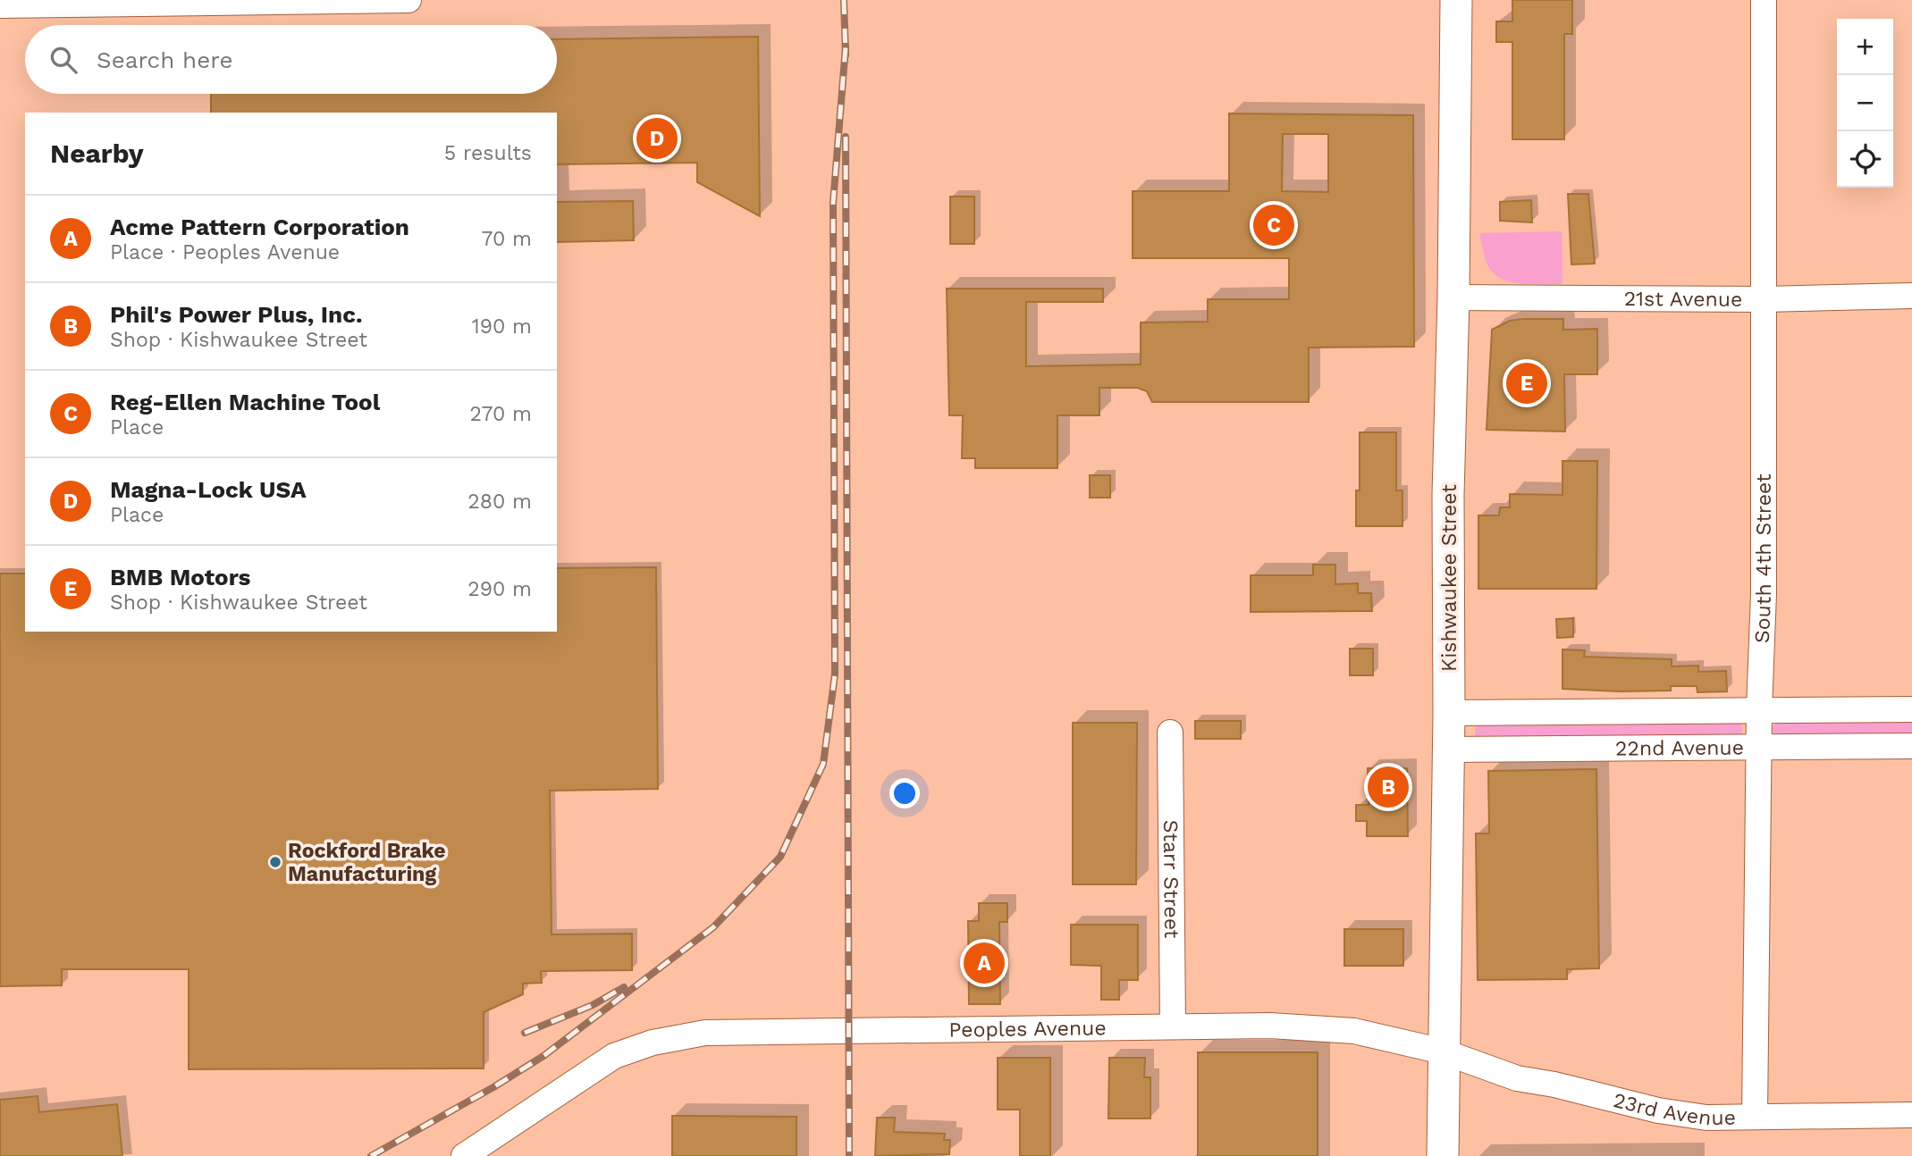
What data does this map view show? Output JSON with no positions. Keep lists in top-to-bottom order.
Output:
{
  "streets": {
    "main road": ["Kishwaukee Street"],
    "street": [
      "21st Avenue",
      "South 4th Street",
      "22nd Avenue",
      "Starr Street",
      "Peoples Avenue",
      "23rd Avenue"
    ]
  },
  "crossings": [
    ["21st Avenue", "South 4th Street"],
    ["21st Avenue", "Kishwaukee Street"],
    ["South 4th Street", "22nd Avenue"],
    ["South 4th Street", "23rd Avenue"],
    ["Kishwaukee Street", "22nd Avenue"],
    ["Kishwaukee Street", "Peoples Avenue"],
    ["Kishwaukee Street", "23rd Avenue"],
    ["Starr Street", "Peoples Avenue"],
    ["Peoples Avenue", "23rd Avenue"]
  ],
  "places": ["Rockford Brake Manufacturing"],
  "page": {
    "map_buttons": ["+", "−"],
    "search": "Search here",
    "heading": ["Nearby", "5 results"],
    "pins": [
      "D",
      "C",
      "E",
      "B",
      "A"
    ],
    "list": [
      {
        "mark": "A",
        "name": "Acme Pattern Corporation",
        "note": "Place · Peoples Avenue",
        "value": "70 m"
      },
      {
        "mark": "B",
        "name": "Phil's Power Plus, Inc.",
        "note": "Shop · Kishwaukee Street",
        "value": "190 m"
      },
      {
        "mark": "C",
        "name": "Reg-Ellen Machine Tool",
        "note": "Place",
        "value": "270 m"
      },
      {
        "mark": "D",
        "name": "Magna-Lock USA",
        "note": "Place",
        "value": "280 m"
      },
      {
        "mark": "E",
        "name": "BMB Motors",
        "note": "Shop · Kishwaukee Street",
        "value": "290 m"
      }
    ]
  }
}
